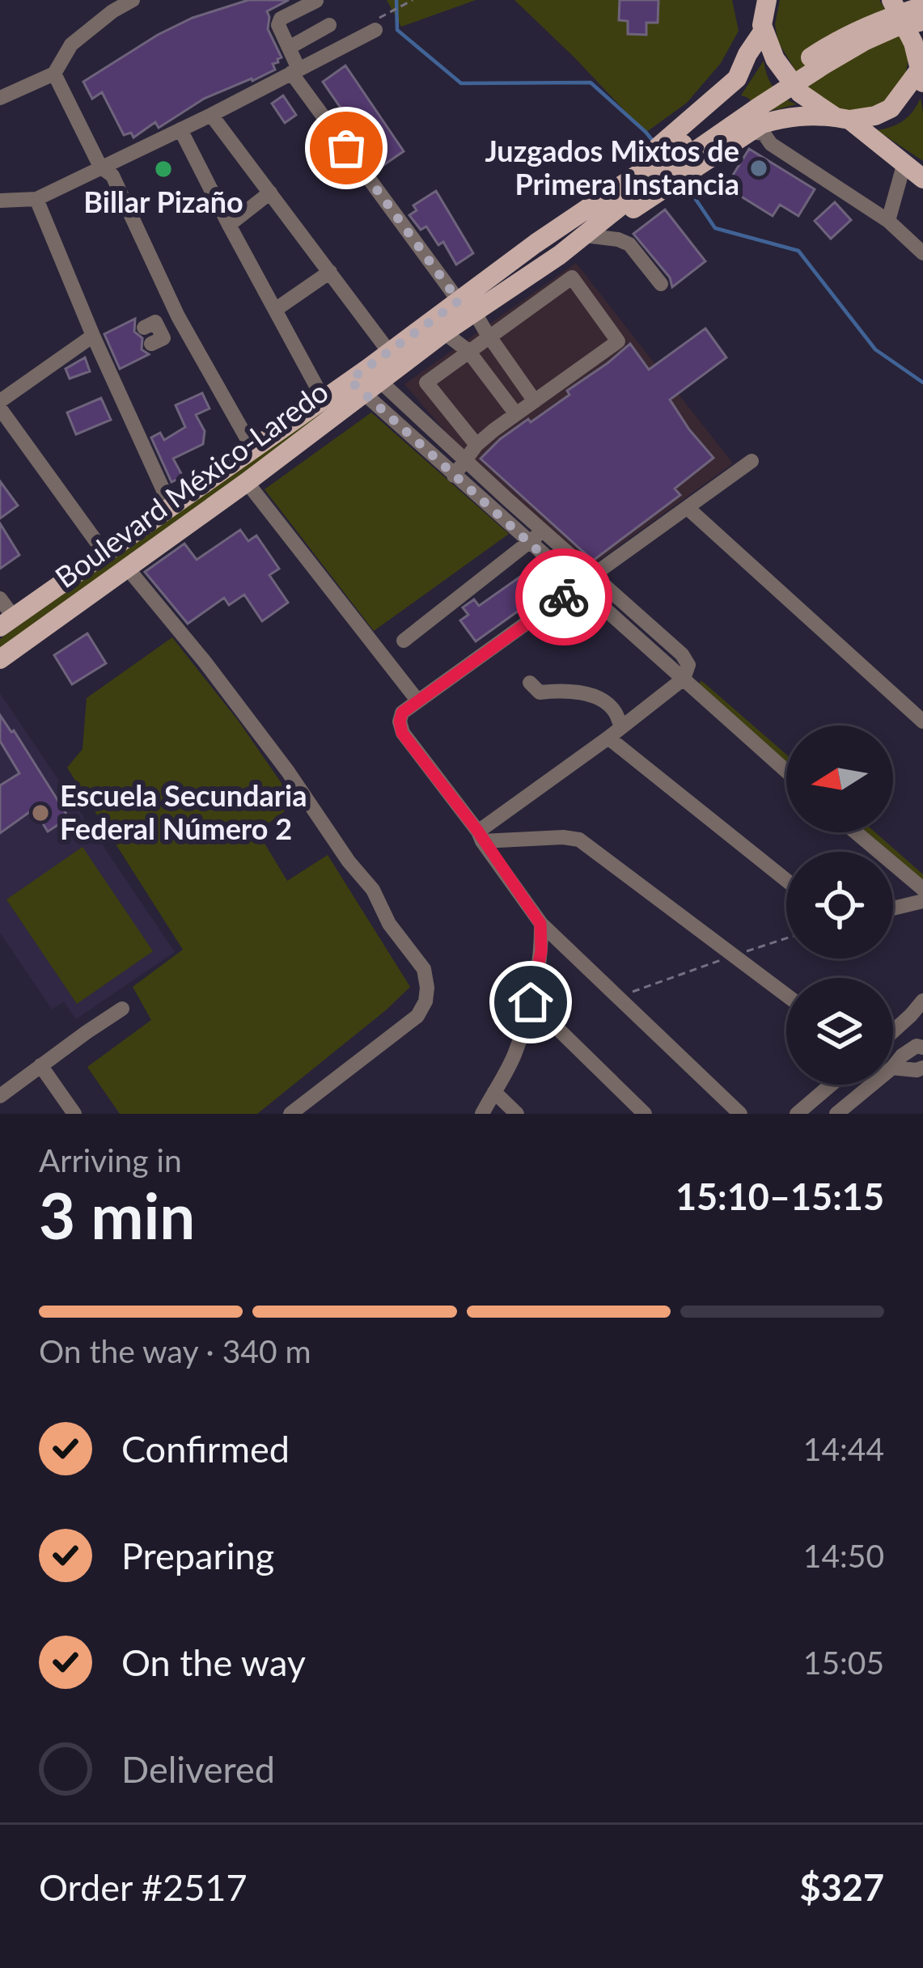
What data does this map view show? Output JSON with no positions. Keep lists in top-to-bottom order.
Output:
{
  "streets": {
    "main road": ["Boulevard México-Laredo"]
  },
  "places": ["Juzgados Mixtos de Primera Instancia", "Billar Pizaño", "Escuela Secundaria Federal Número 2"],
  "north": "left",
  "page": {
    "heading": ["3 min", "Arriving in", "15:10–15:15"],
    "panel": ["Order #2517", "$327"],
    "bar": "On the way · 340 m",
    "list": [
      ["Confirmed", "14:44"],
      ["Preparing", "14:50"],
      ["On the way", "15:05"],
      "Delivered"
    ]
  }
}
